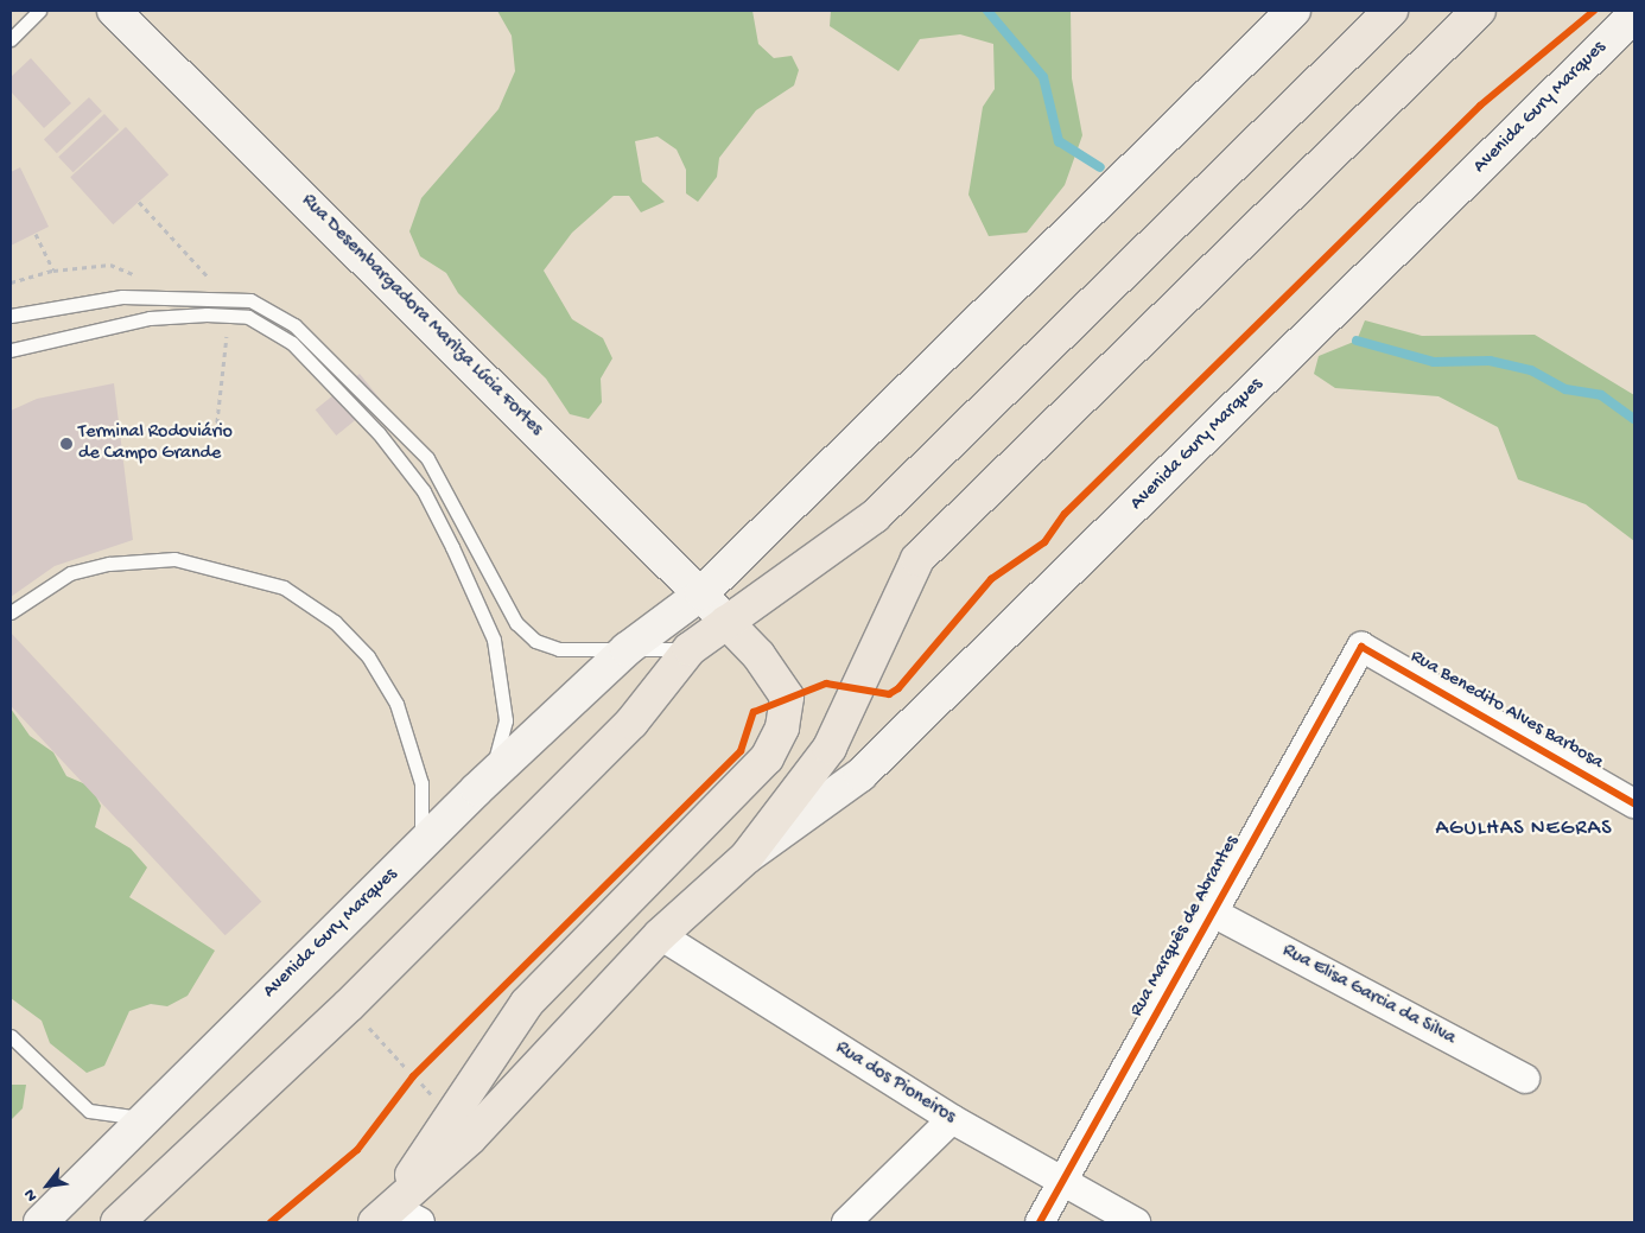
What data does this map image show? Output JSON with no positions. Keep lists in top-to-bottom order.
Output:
{
  "streets": {
    "main road": ["Avenida Gury Marques", "Rua Desembargadora Marilza Lúcia Fortes"],
    "street": [
      "Rua Benedito Alves Barbosa",
      "Rua Marquês de Abrantes",
      "Rua Elisa Garcia da Silva",
      "Rua dos Pioneiros"
    ]
  },
  "crossings": [
    ["Avenida Gury Marques", "Rua Desembargadora Marilza Lúcia Fortes"],
    ["Avenida Gury Marques", "Rua dos Pioneiros"],
    ["Rua Benedito Alves Barbosa", "Rua Marquês de Abrantes"],
    ["Rua Marquês de Abrantes", "Rua Elisa Garcia da Silva"],
    ["Rua Marquês de Abrantes", "Rua dos Pioneiros"]
  ],
  "districts": ["AGULHAS NEGRAS"],
  "places": ["Terminal Rodoviário de Campo Grande"],
  "north": "bottom left"
}
